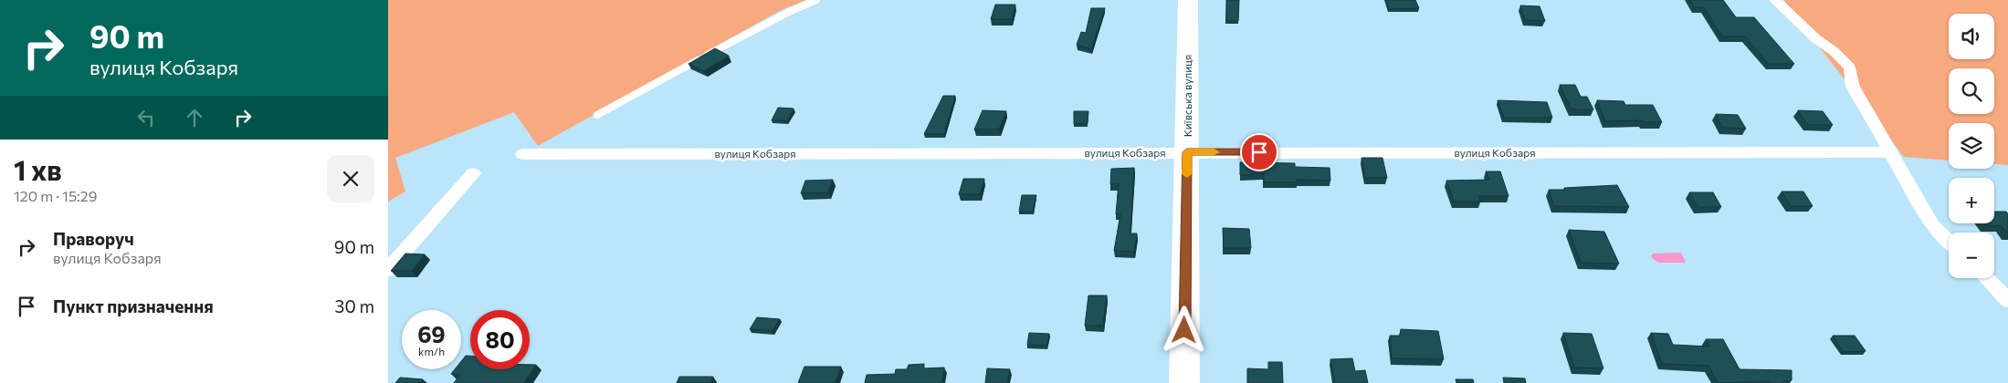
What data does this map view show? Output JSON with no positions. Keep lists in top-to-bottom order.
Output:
{
  "streets": {
    "highway": ["Київська вулиця"],
    "street": ["вулиця Кобзаря"]
  },
  "crossings": [
    ["Київська вулиця", "вулиця Кобзаря"]
  ],
  "page": {
    "turn": ["90 m", "вулиця Кобзаря"],
    "map_buttons": ["+", "−"],
    "heading": ["1 хв", "120 m · 15:29"],
    "list": [
      {
        "name": "Праворуч",
        "note": "вулиця Кобзаря",
        "value": "90 m"
      },
      {
        "name": "Пункт призначення",
        "value": "30 m"
      }
    ],
    "speed": "69 km/h",
    "limit": "80"
  }
}
